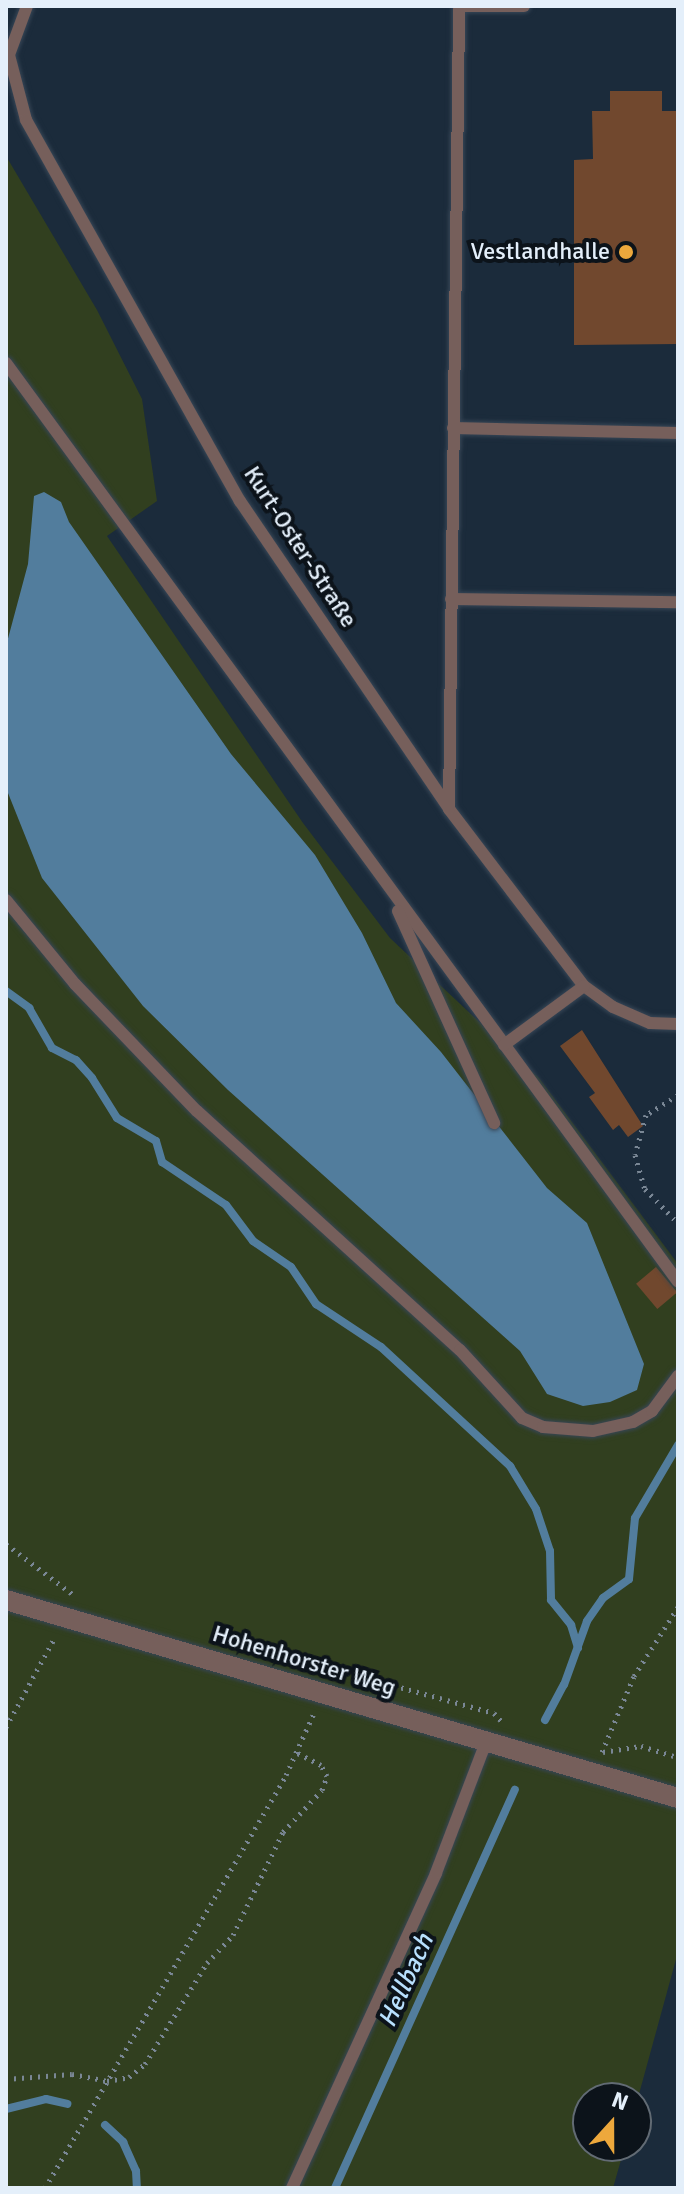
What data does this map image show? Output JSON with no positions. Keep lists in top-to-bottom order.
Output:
{
  "streets": {
    "street": ["Hohenhorster Weg"],
    "lane": ["Kurt-Oster-Straße"]
  },
  "water": ["Hellbach"],
  "places": ["Vestlandhalle"],
  "north": "top"
}
